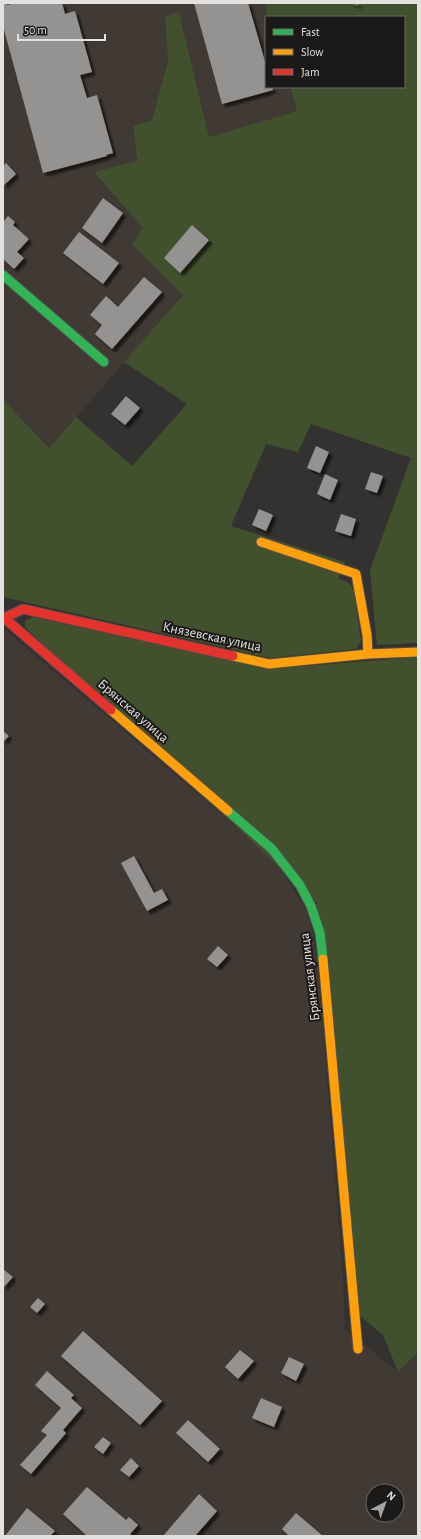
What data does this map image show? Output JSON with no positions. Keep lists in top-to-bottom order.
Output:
{
  "streets": {
    "street": ["Князевская улица", "Брянская улица"]
  },
  "crossings": [
    ["Князевская улица", "Брянская улица"]
  ],
  "legend": ["Fast", "Slow", "Jam"],
  "scale_bar": "50 m",
  "north": "top right"
}
